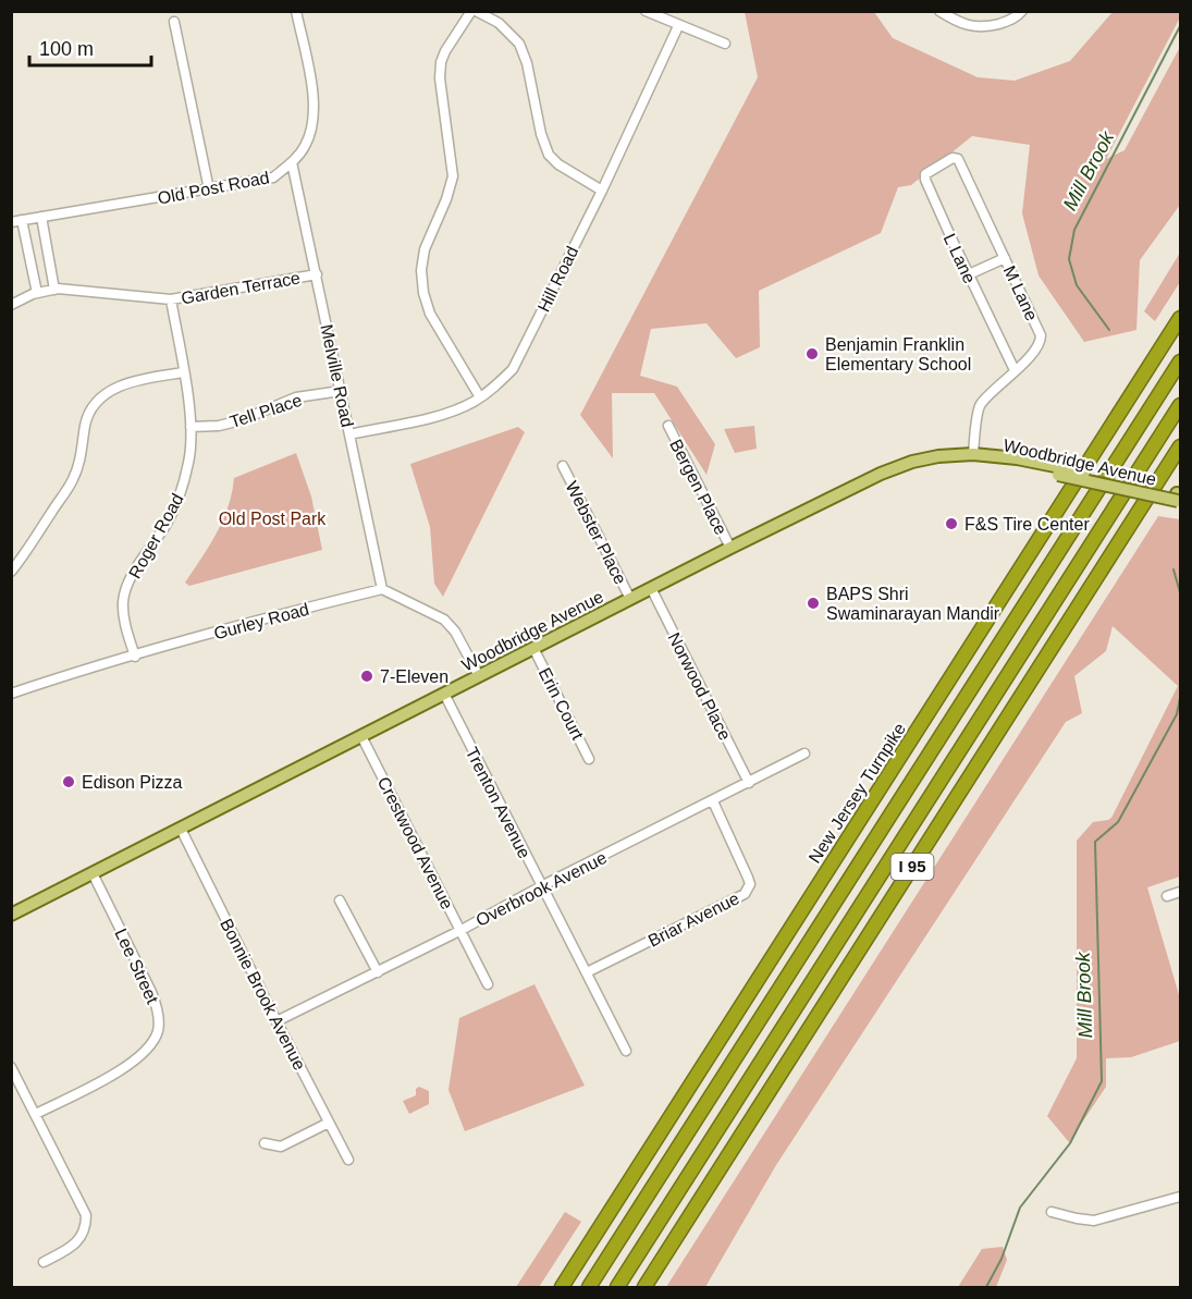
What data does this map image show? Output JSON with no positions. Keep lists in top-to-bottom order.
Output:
{
  "streets": {
    "highway": ["New Jersey Turnpike", "I 95"],
    "main road": ["Woodbridge Avenue"],
    "street": [
      "Old Post Road",
      "L Lane",
      "Hill Road",
      "Garden Terrace",
      "M Lane",
      "Melville Road",
      "Tell Place",
      "Bergen Place",
      "Webster Place",
      "Roger Road",
      "Gurley Road",
      "Norwood Place",
      "Erin Court",
      "Trenton Avenue",
      "Crestwood Avenue",
      "Overbrook Avenue",
      "Briar Avenue",
      "Lee Street",
      "Bonnie Brook Avenue"
    ]
  },
  "crossings": [
    ["Old Post Road", "Melville Road"],
    ["L Lane", "M Lane"],
    ["Hill Road", "Melville Road"],
    ["Garden Terrace", "Melville Road"],
    ["Garden Terrace", "Roger Road"],
    ["M Lane", "Woodbridge Avenue"],
    ["Melville Road", "Tell Place"],
    ["Melville Road", "Gurley Road"],
    ["Tell Place", "Roger Road"],
    ["Woodbridge Avenue", "Bergen Place"],
    ["Woodbridge Avenue", "Webster Place"],
    ["Woodbridge Avenue", "Norwood Place"],
    ["Woodbridge Avenue", "Erin Court"],
    ["Woodbridge Avenue", "Trenton Avenue"],
    ["Woodbridge Avenue", "Crestwood Avenue"],
    ["Woodbridge Avenue", "Lee Street"],
    ["Woodbridge Avenue", "Bonnie Brook Avenue"],
    ["Roger Road", "Gurley Road"],
    ["Norwood Place", "Overbrook Avenue"],
    ["Trenton Avenue", "Overbrook Avenue"],
    ["Trenton Avenue", "Briar Avenue"],
    ["Crestwood Avenue", "Overbrook Avenue"],
    ["Overbrook Avenue", "Briar Avenue"],
    ["Overbrook Avenue", "Bonnie Brook Avenue"]
  ],
  "water": ["Mill Brook"],
  "parks": ["Old Post Park"],
  "places": [
    "Benjamin Franklin Elementary School",
    "F&S Tire Center",
    "BAPS Shri Swaminarayan Mandir",
    "7-Eleven",
    "Edison Pizza"
  ],
  "scale_bar": "100 m"
}
